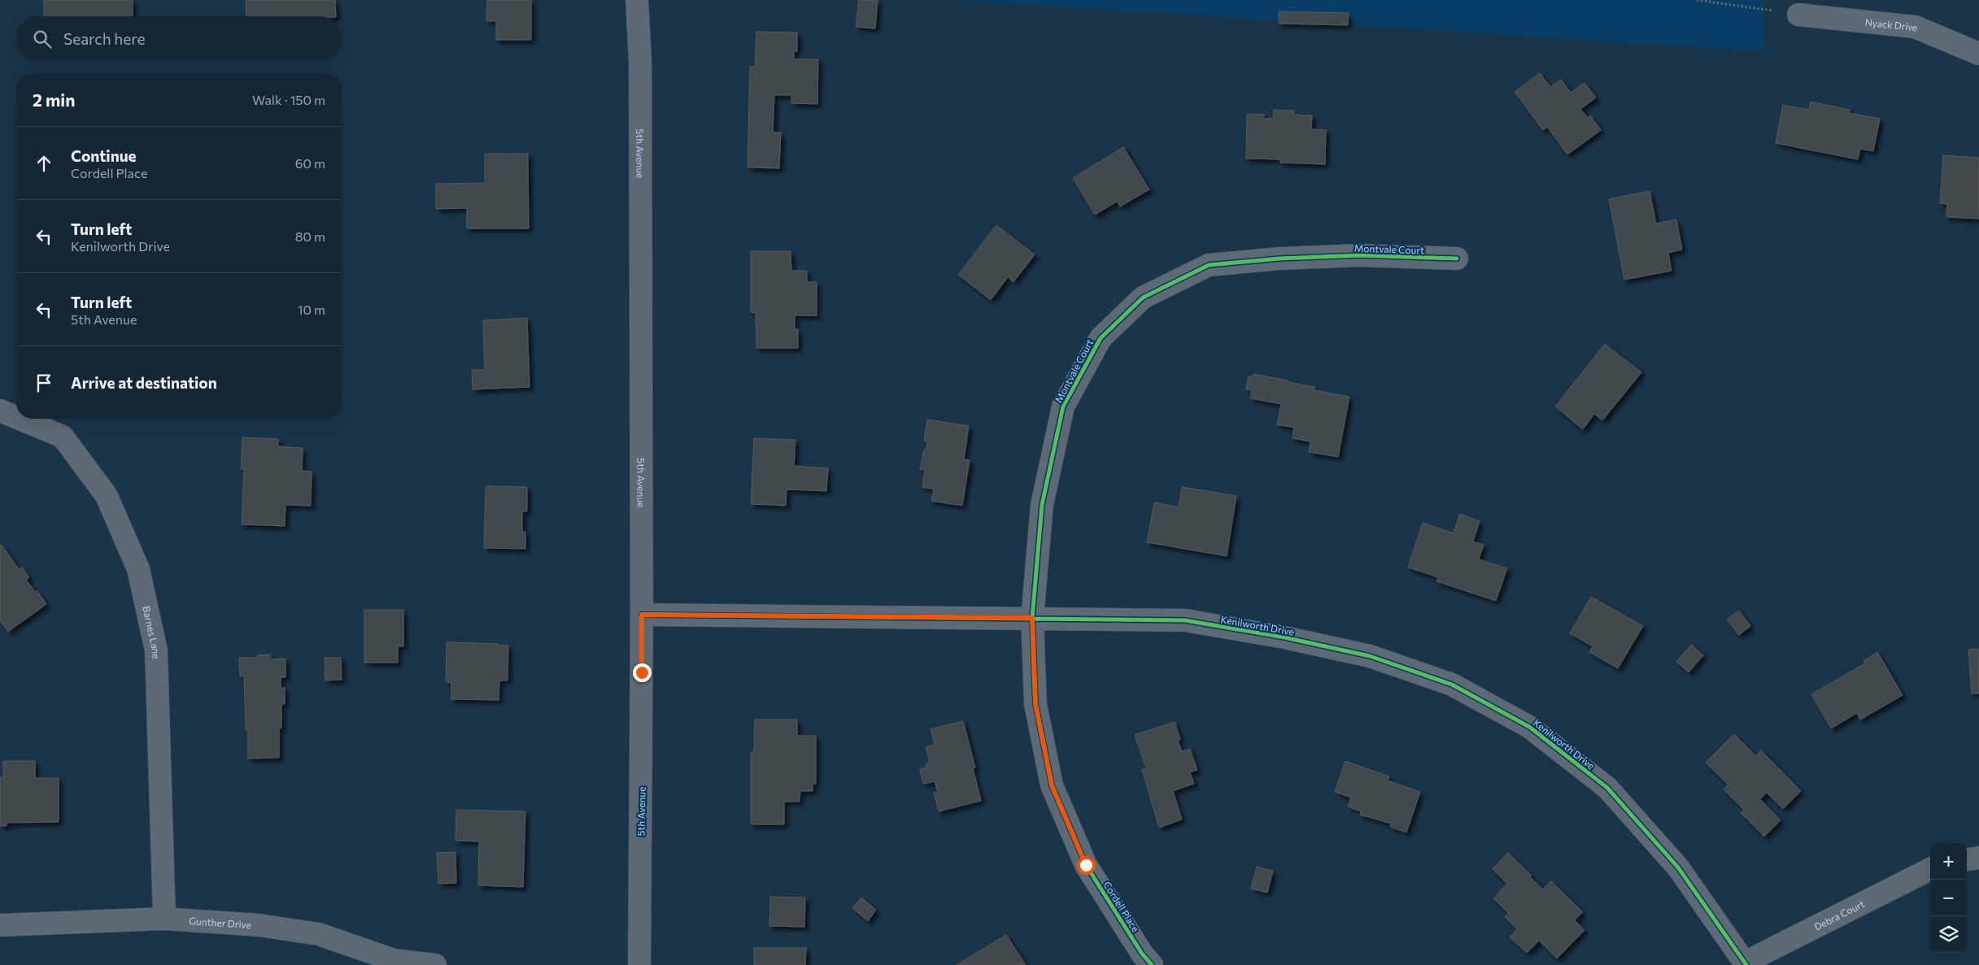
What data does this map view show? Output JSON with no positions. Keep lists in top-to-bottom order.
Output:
{
  "streets": {
    "street": [
      "Nyack Drive",
      "5th Avenue",
      "Montvale Court",
      "Kenilworth Drive",
      "Barnes Lane",
      "Cordell Place",
      "Debra Court",
      "Gunther Drive"
    ]
  },
  "crossings": [
    ["5th Avenue", "Kenilworth Drive"],
    ["Montvale Court", "Kenilworth Drive"],
    ["Montvale Court", "Cordell Place"],
    ["Kenilworth Drive", "Cordell Place"],
    ["Kenilworth Drive", "Debra Court"],
    ["Barnes Lane", "Gunther Drive"]
  ],
  "page": {
    "search": "Search here",
    "heading": ["2 min", "Walk · 150 m"],
    "list": [
      ["Continue", "Cordell Place", "60 m"],
      ["Turn left", "Kenilworth Drive", "80 m"],
      ["Turn left", "5th Avenue", "10 m"],
      "Arrive at destination"
    ],
    "map_buttons": ["+", "−"]
  }
}
